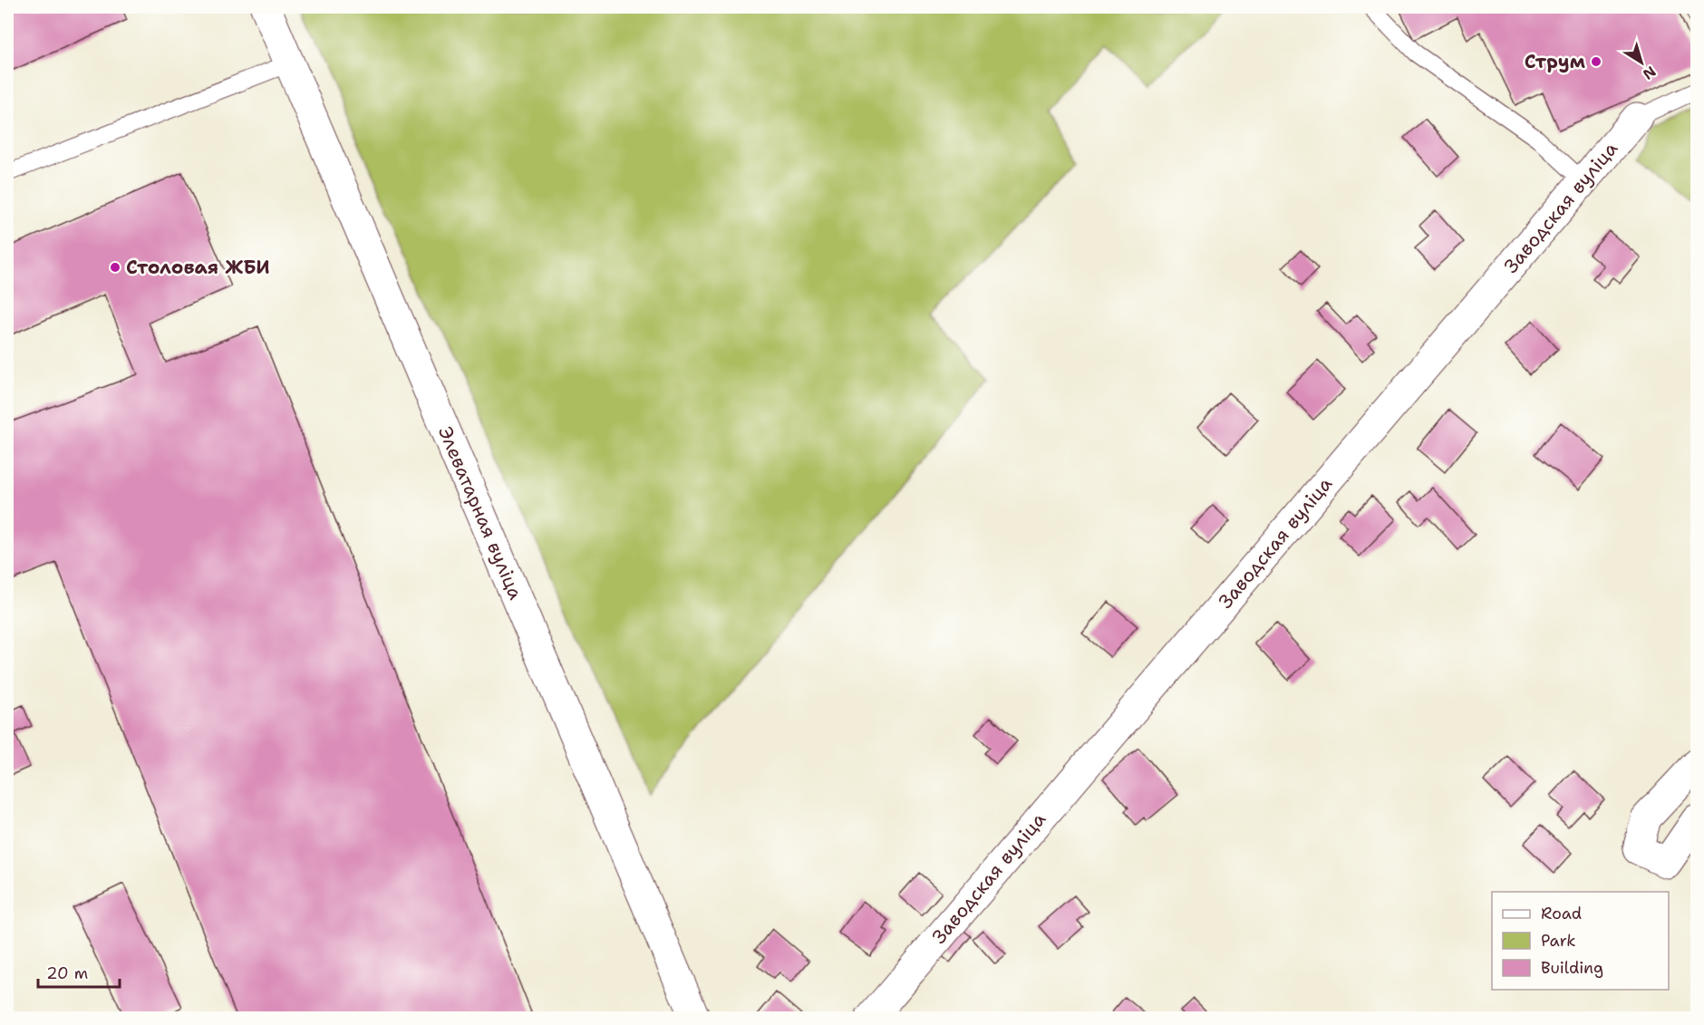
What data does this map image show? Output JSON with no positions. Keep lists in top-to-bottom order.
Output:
{
  "streets": {
    "street": ["Заводская вуліца", "Элеватарная вуліца"]
  },
  "places": ["Струм", "Столовая ЖБИ"],
  "legend": ["Road", "Park", "Building"],
  "scale_bar": "20 m",
  "north": "bottom right"
}
